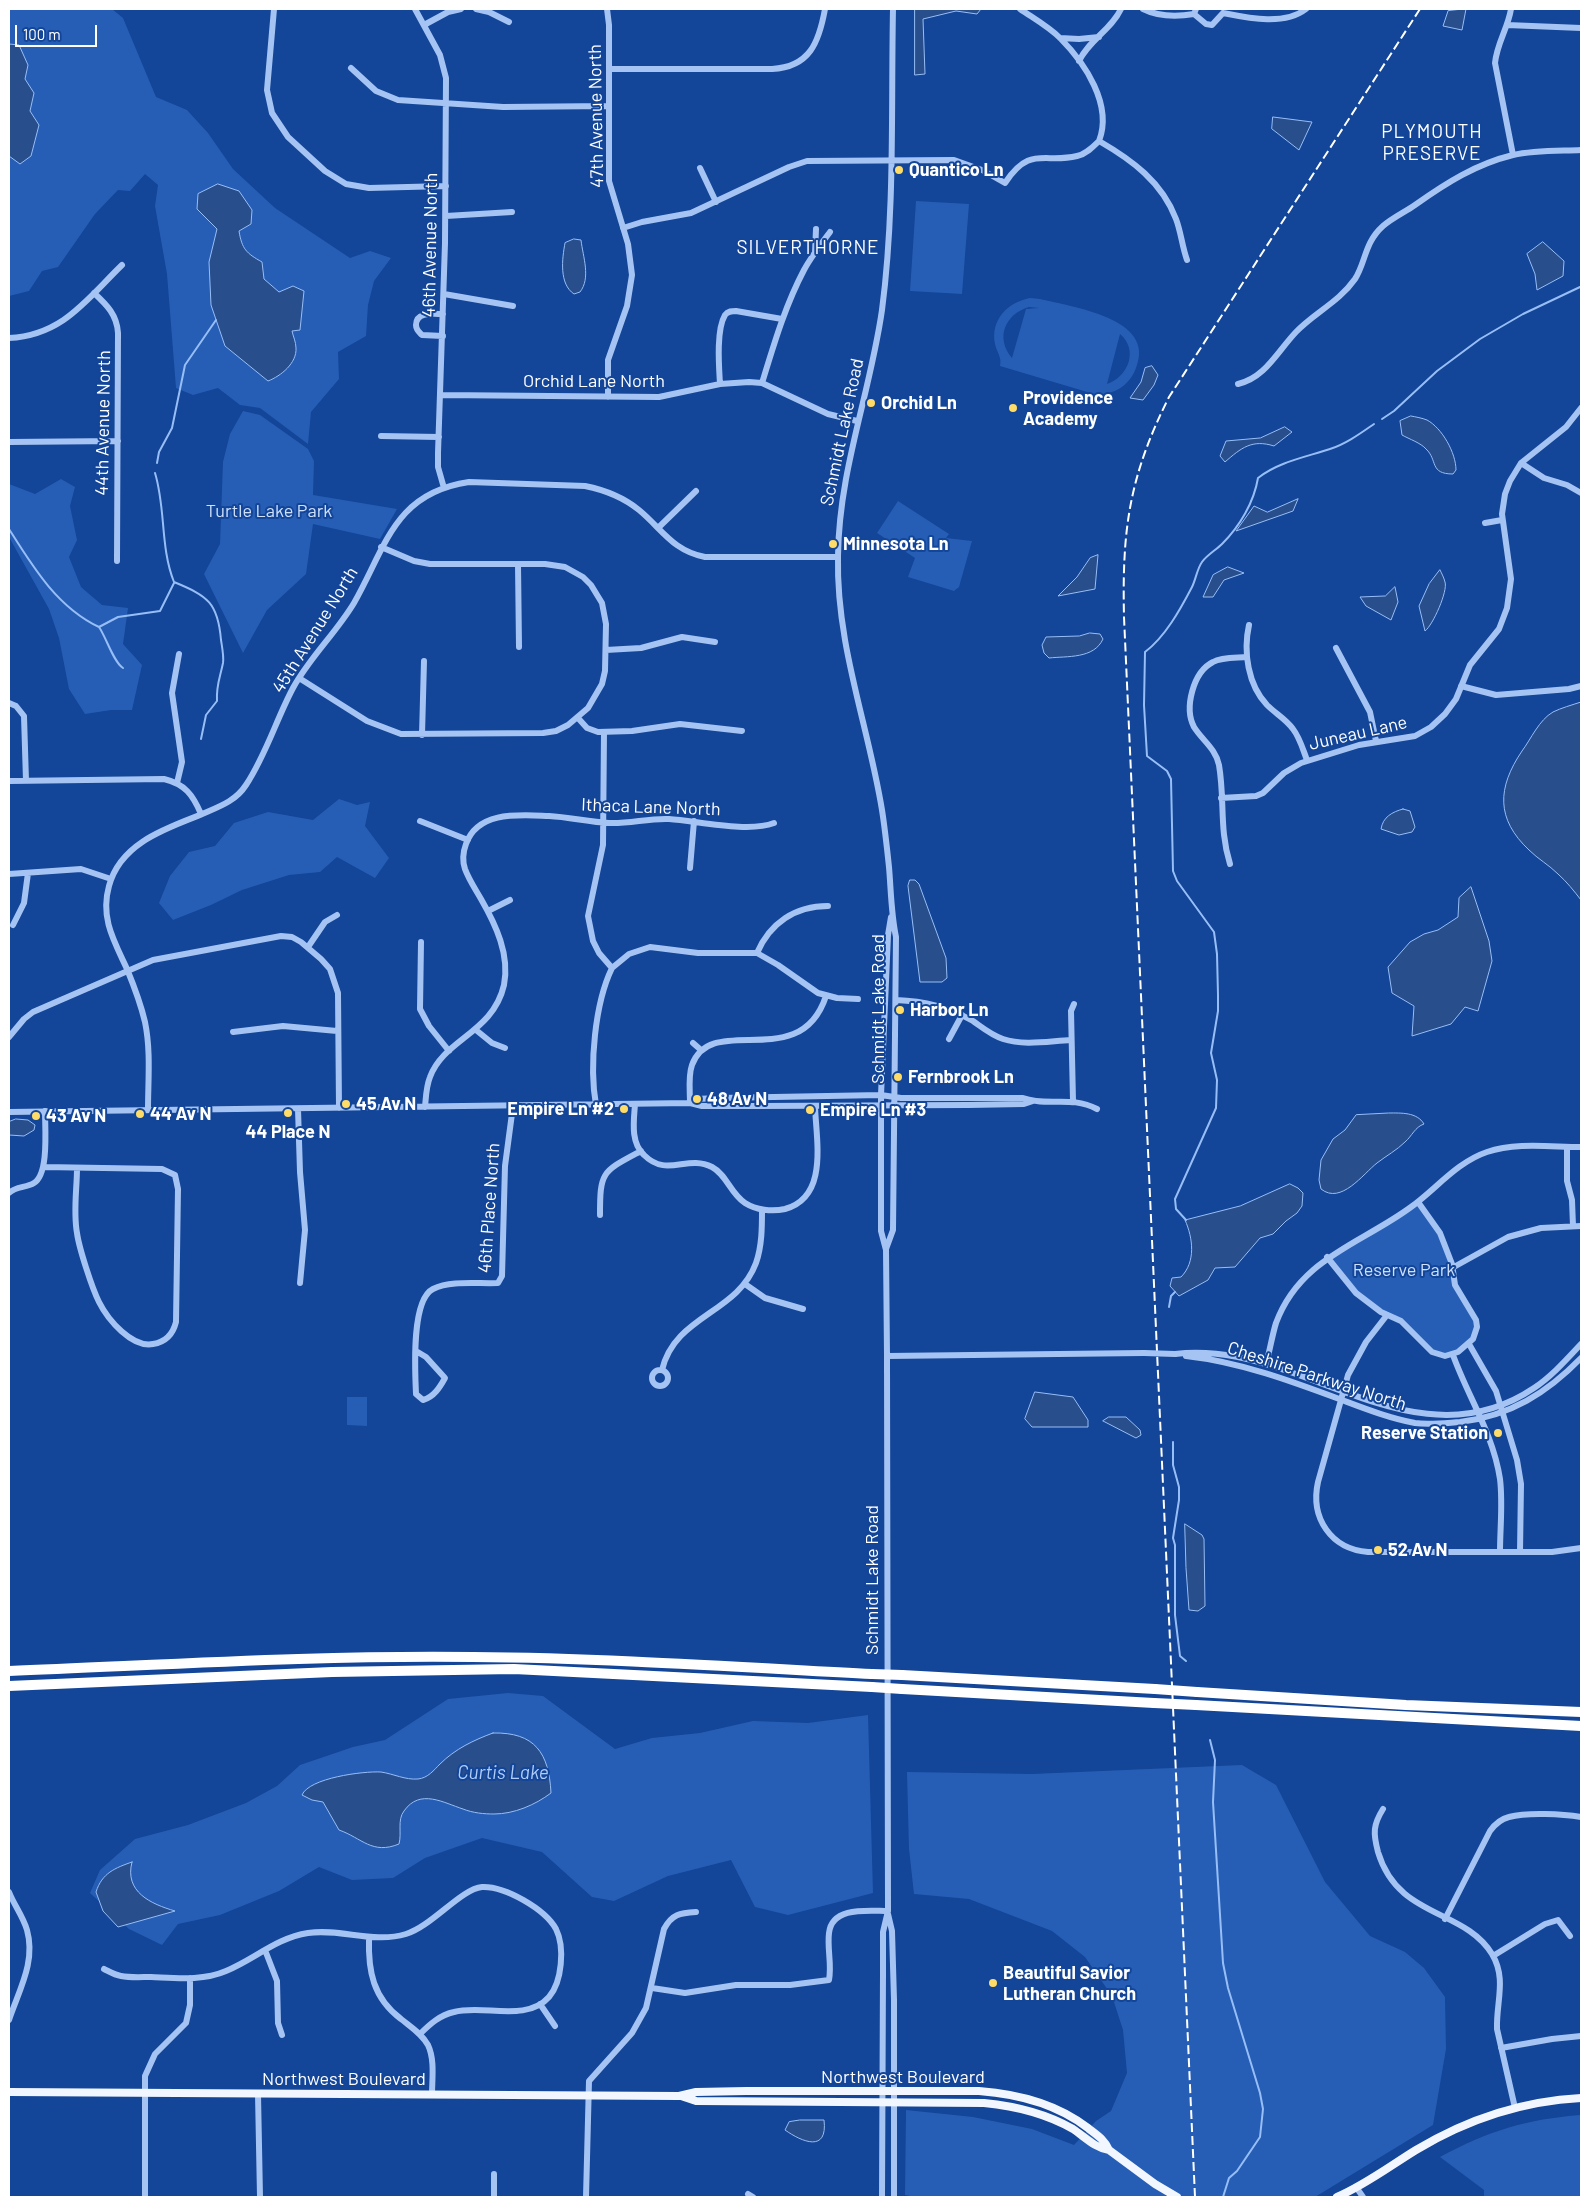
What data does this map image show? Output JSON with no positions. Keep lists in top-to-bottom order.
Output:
{
  "streets": {
    "main road": ["Northwest Boulevard"],
    "street": [
      "47th Avenue North",
      "46th Avenue North",
      "Orchid Lane North",
      "44th Avenue North",
      "Schmidt Lake Road",
      "45th Avenue North",
      "Juneau Lane",
      "Ithaca Lane North",
      "46th Place North",
      "Cheshire Parkway North"
    ]
  },
  "crossings": [
    ["47th Avenue North", "Orchid Lane North"],
    ["46th Avenue North", "Orchid Lane North"],
    ["46th Avenue North", "45th Avenue North"],
    ["Orchid Lane North", "Schmidt Lake Road"],
    ["Schmidt Lake Road", "45th Avenue North"],
    ["Schmidt Lake Road", "Cheshire Parkway North"],
    ["Schmidt Lake Road", "Northwest Boulevard"]
  ],
  "districts": ["PLYMOUTH PRESERVE", "SILVERTHORNE"],
  "water": ["Curtis Lake"],
  "parks": ["Turtle Lake Park", "Reserve Park"],
  "places": [
    "Quantico Ln",
    "Orchid Ln",
    "Providence Academy",
    "Minnesota Ln",
    "Harbor Ln",
    "Fernbrook Ln",
    "48 Av N",
    "45 Av N",
    "Empire Ln #2",
    "Empire Ln #3",
    "44 Place N",
    "44 Av N",
    "43 Av N",
    "Reserve Station",
    "52 Av N",
    "Beautiful Savior Lutheran Church"
  ],
  "scale_bar": "100 m"
}
